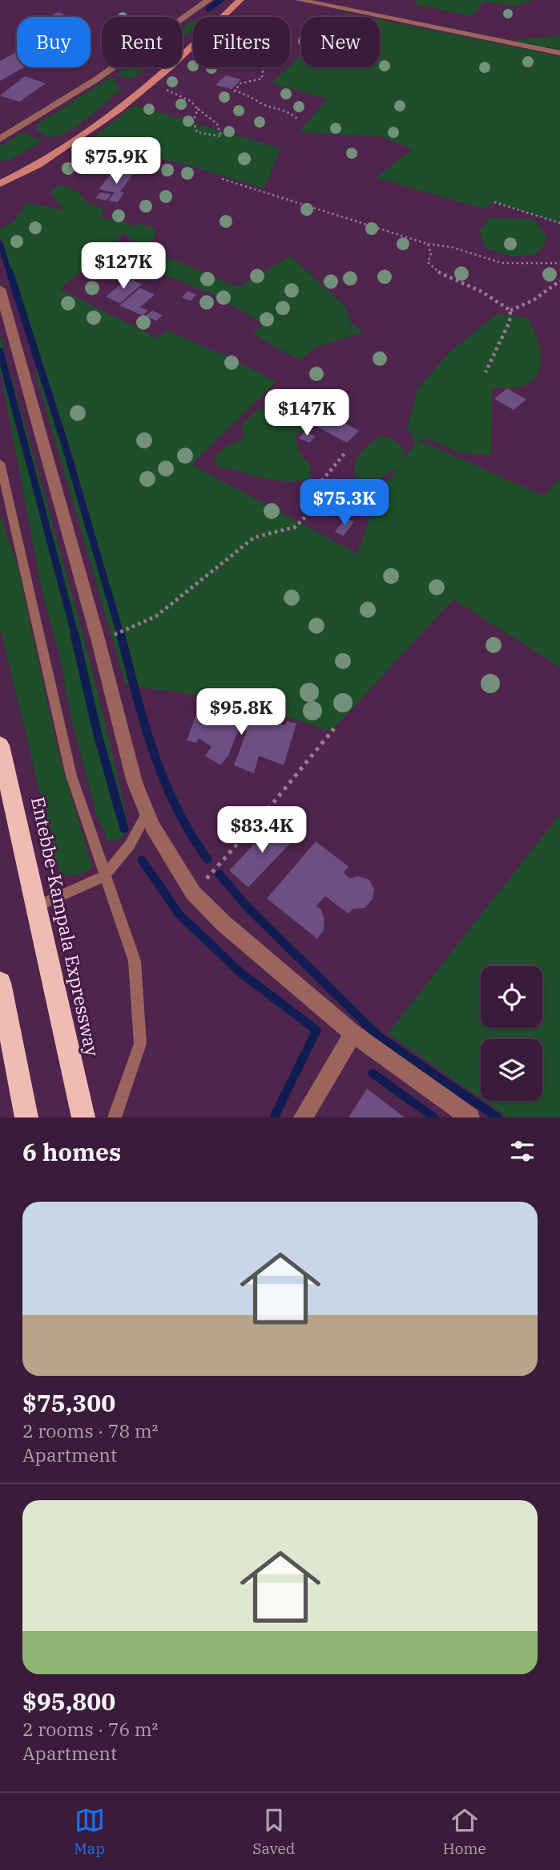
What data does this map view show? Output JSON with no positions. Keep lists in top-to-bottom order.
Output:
{
  "streets": {
    "highway": ["Entebbe-Kampala Expressway"]
  },
  "page": {
    "chip": [
      "Buy",
      "Rent",
      "Filters",
      "New"
    ],
    "price": [
      "$75.9K",
      "$127K",
      "$147K",
      "$75.3K",
      "$95.8K",
      "$83.4K"
    ],
    "heading": "6 homes",
    "list": [
      {
        "name": "$75,300",
        "note": "2 rooms · 78 m² · Apartment"
      },
      {
        "name": "$95,800",
        "note": "2 rooms · 76 m² · Apartment"
      }
    ],
    "tabs": ["Map", "Saved", "Home"]
  }
}
